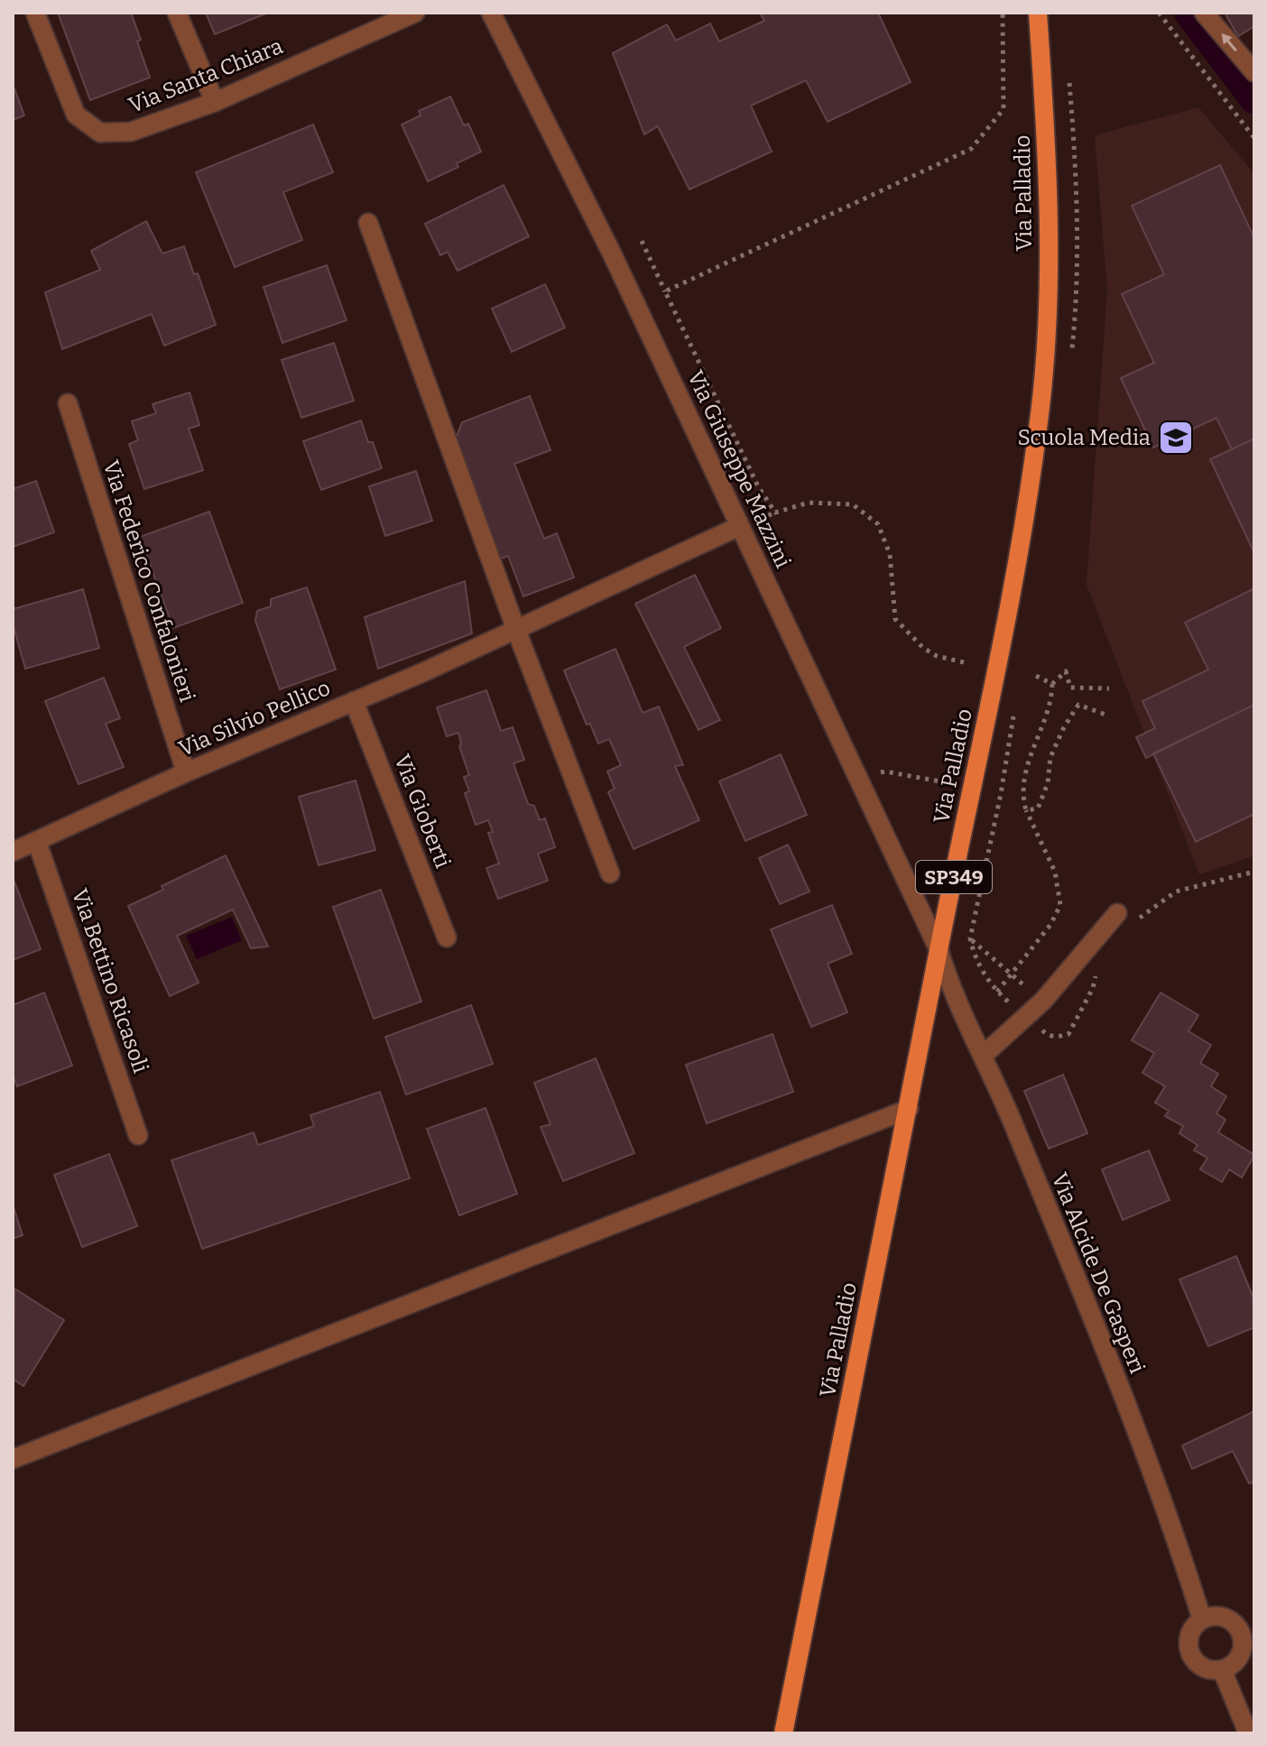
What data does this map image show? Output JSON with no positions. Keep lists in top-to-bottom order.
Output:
{
  "streets": {
    "main road": ["Via Palladio", "SP349"],
    "street": [
      "Via Santa Chiara",
      "Via Giuseppe Mazzini",
      "Via Federico Confalonieri",
      "Via Silvio Pellico",
      "Via Gioberti",
      "Via Bettino Ricasoli",
      "Via Alcide De Gasperi"
    ]
  },
  "crossings": [
    ["Via Palladio", "Via Giuseppe Mazzini"],
    ["Via Palladio", "Via Alcide De Gasperi"],
    ["Via Giuseppe Mazzini", "Via Silvio Pellico"],
    ["Via Giuseppe Mazzini", "Via Alcide De Gasperi"],
    ["Via Federico Confalonieri", "Via Silvio Pellico"],
    ["Via Silvio Pellico", "Via Gioberti"],
    ["Via Silvio Pellico", "Via Bettino Ricasoli"]
  ],
  "places": {
    "school or university": ["Scuola Media"]
  }
}
